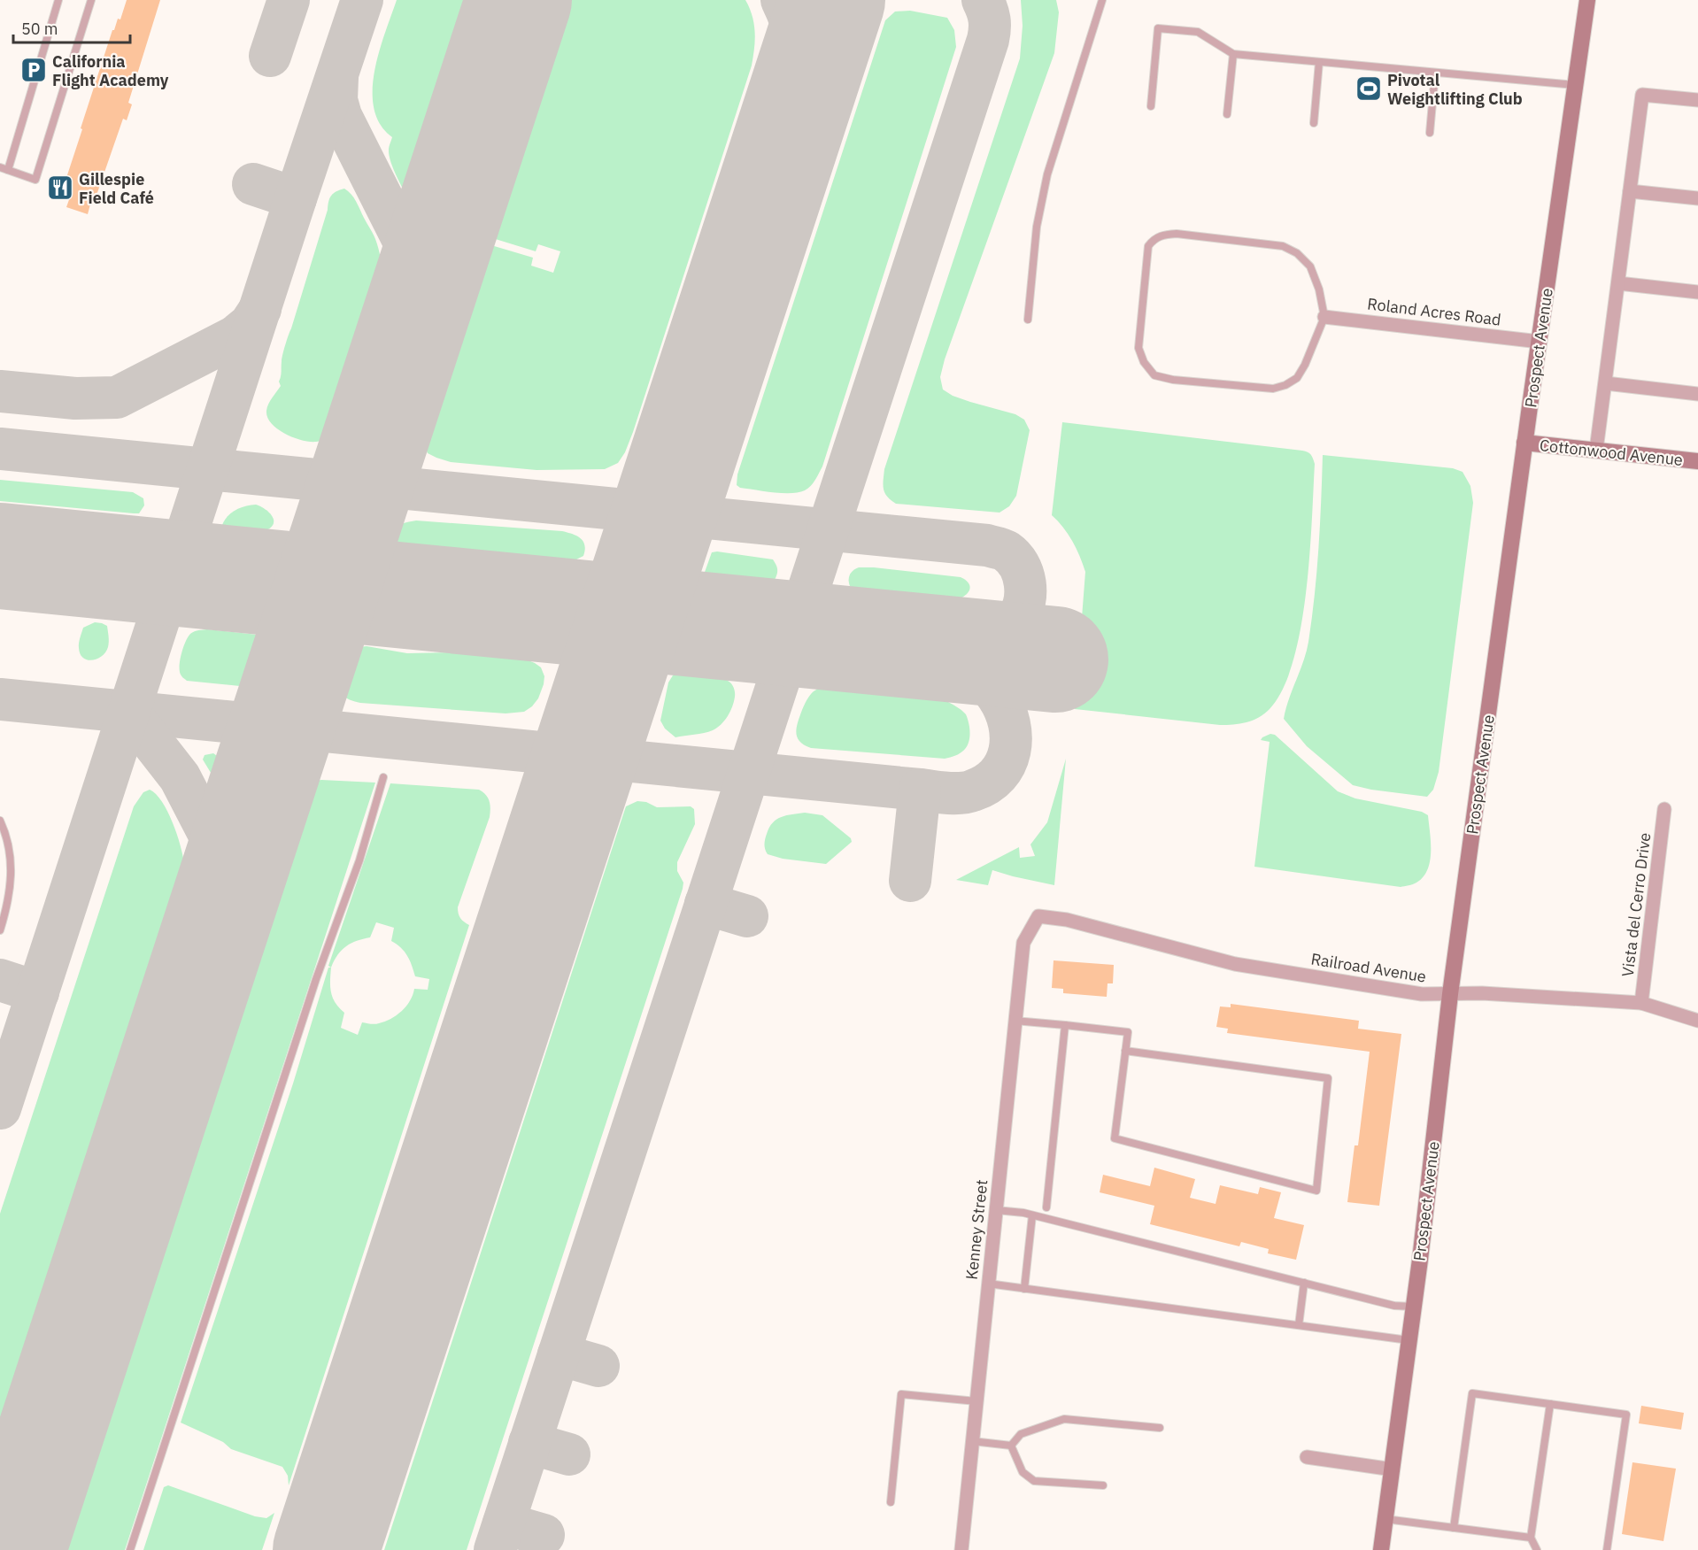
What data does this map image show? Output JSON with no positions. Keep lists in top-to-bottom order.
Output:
{
  "streets": {
    "main road": ["Prospect Avenue", "Cottonwood Avenue"],
    "street": [
      "Roland Acres Road",
      "Vista del Cerro Drive",
      "Railroad Avenue",
      "Kenney Street"
    ]
  },
  "crossings": [
    ["Roland Acres Road", "Prospect Avenue"],
    ["Prospect Avenue", "Cottonwood Avenue"],
    ["Prospect Avenue", "Railroad Avenue"],
    ["Vista del Cerro Drive", "Railroad Avenue"],
    ["Railroad Avenue", "Kenney Street"]
  ],
  "places": {
    "parking": ["California Flight Academy"],
    "sports": ["Pivotal Weightlifting Club"],
    "restaurant": ["Gillespie Field Café"]
  },
  "scale_bar": "50 m"
}
